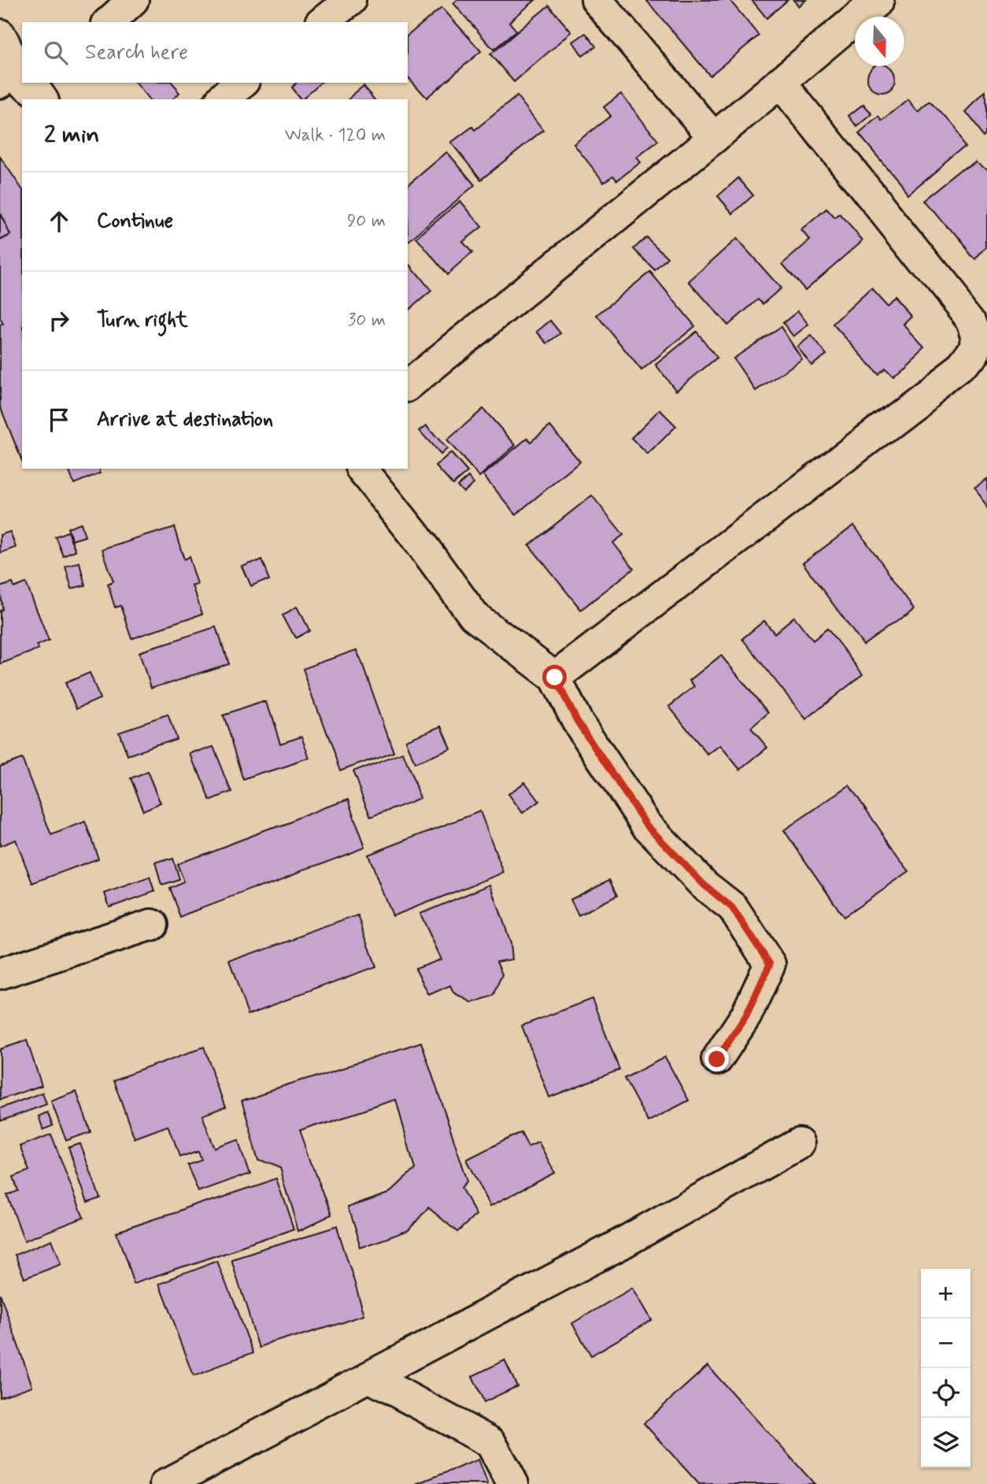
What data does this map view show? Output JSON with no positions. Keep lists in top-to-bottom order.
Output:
{
  "north": "bottom",
  "page": {
    "search": "Search here",
    "heading": ["2 min", "Walk · 120 m"],
    "list": [
      ["Continue", "90 m"],
      ["Turn right", "30 m"],
      "Arrive at destination"
    ],
    "map_buttons": ["+", "−"]
  }
}
